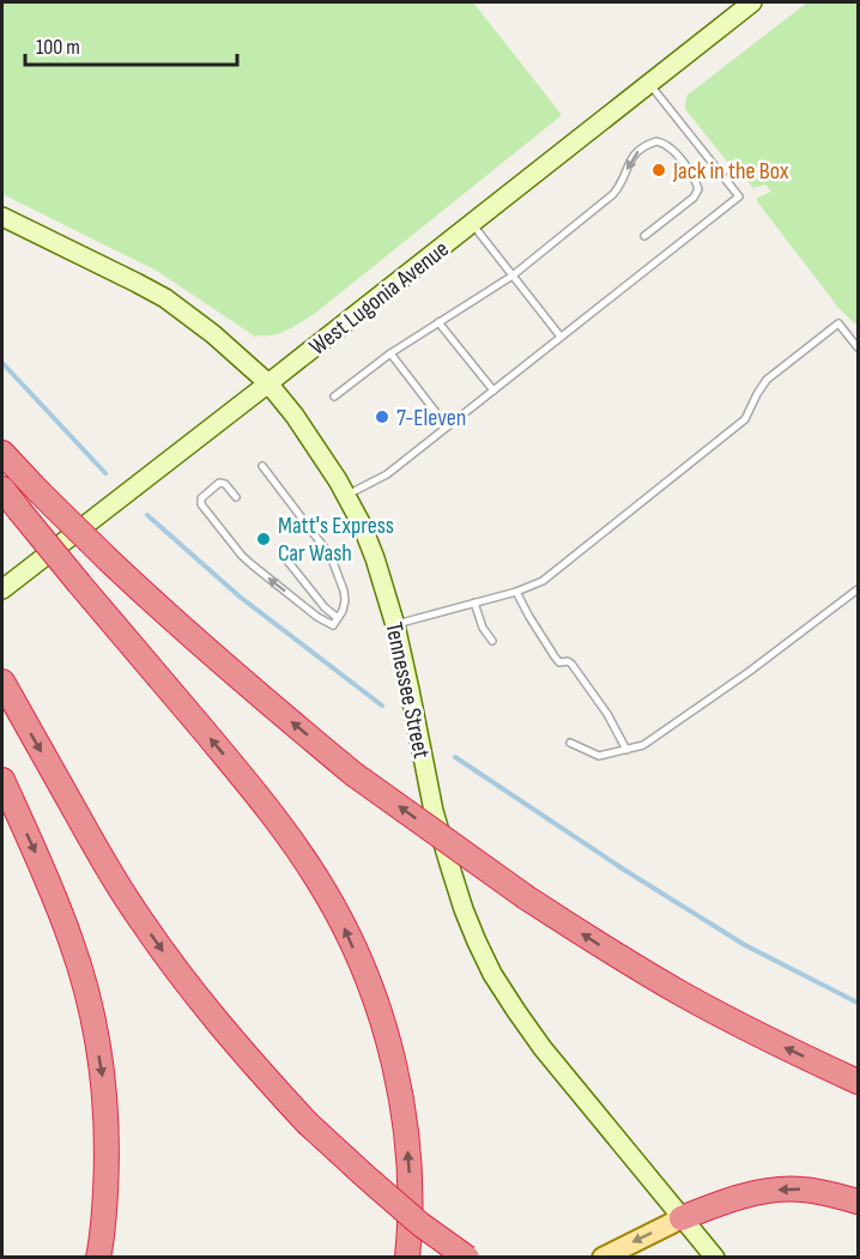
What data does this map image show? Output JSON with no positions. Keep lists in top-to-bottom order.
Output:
{
  "streets": {
    "main road": ["West Lugonia Avenue", "Tennessee Street"]
  },
  "crossings": [
    ["West Lugonia Avenue", "Tennessee Street"]
  ],
  "places": ["Jack in the Box", "7-Eleven", "Matt's Express Car Wash"],
  "scale_bar": "100 m"
}
